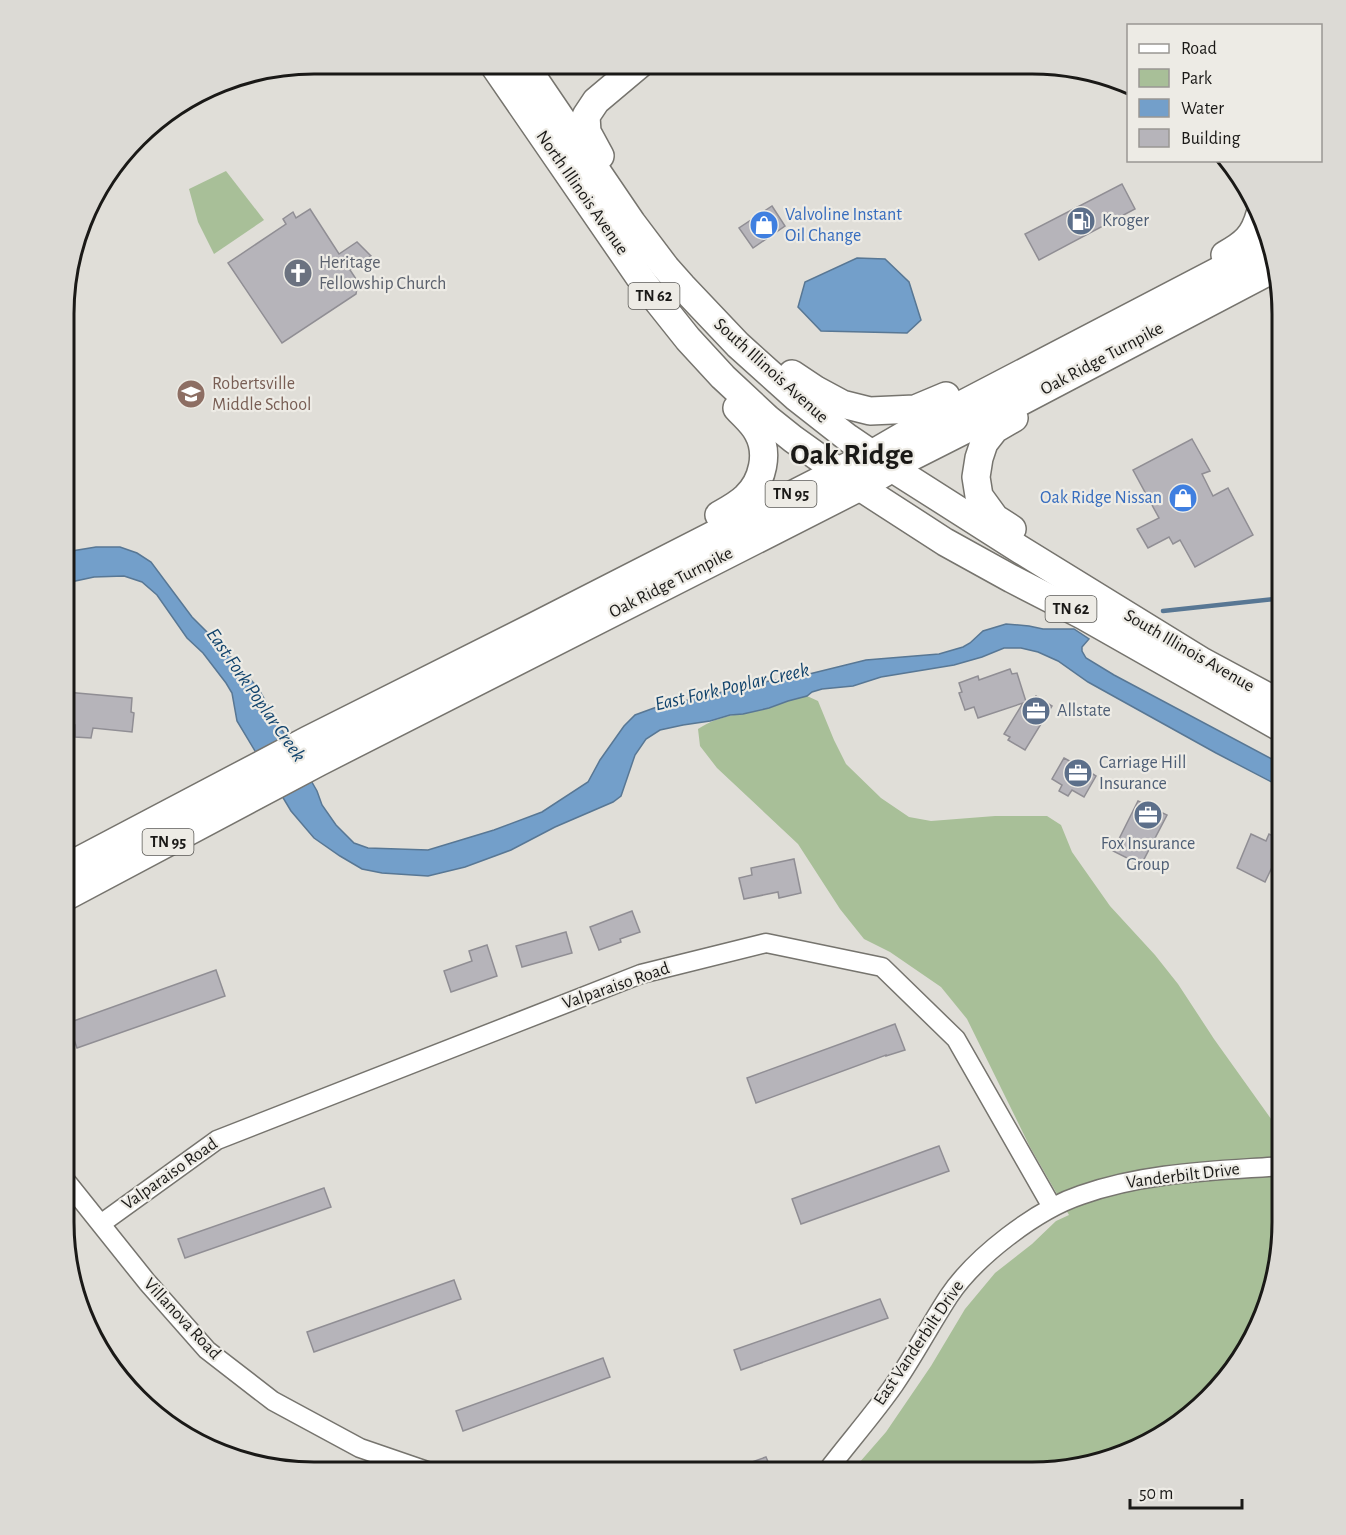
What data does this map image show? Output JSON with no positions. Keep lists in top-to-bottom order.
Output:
{
  "streets": {
    "highway": [
      "North Illinois Avenue",
      "TN 62",
      "Oak Ridge Turnpike",
      "South Illinois Avenue",
      "TN 95"
    ],
    "street": [
      "Valparaiso Road",
      "Vanderbilt Drive",
      "Villanova Road",
      "East Vanderbilt Drive"
    ]
  },
  "crossings": [
    ["North Illinois Avenue", "Oak Ridge Turnpike"],
    ["North Illinois Avenue", "South Illinois Avenue"],
    ["Oak Ridge Turnpike", "South Illinois Avenue"],
    ["Valparaiso Road", "Vanderbilt Drive"],
    ["Valparaiso Road", "Villanova Road"],
    ["Valparaiso Road", "East Vanderbilt Drive"],
    ["Vanderbilt Drive", "East Vanderbilt Drive"]
  ],
  "districts": ["Oak Ridge"],
  "water": ["East Fork Poplar Creek"],
  "places": {
    "fuel station": ["Kroger"],
    "shop": ["Valvoline Instant Oil Change", "Oak Ridge Nissan"],
    "church": ["Heritage Fellowship Church"],
    "school or university": ["Robertsville Middle School"],
    "office": ["Allstate", "Carriage Hill Insurance", "Fox Insurance Group"]
  },
  "legend": [
    "Road",
    "Park",
    "Water",
    "Building"
  ],
  "scale_bar": "50 m"
}
